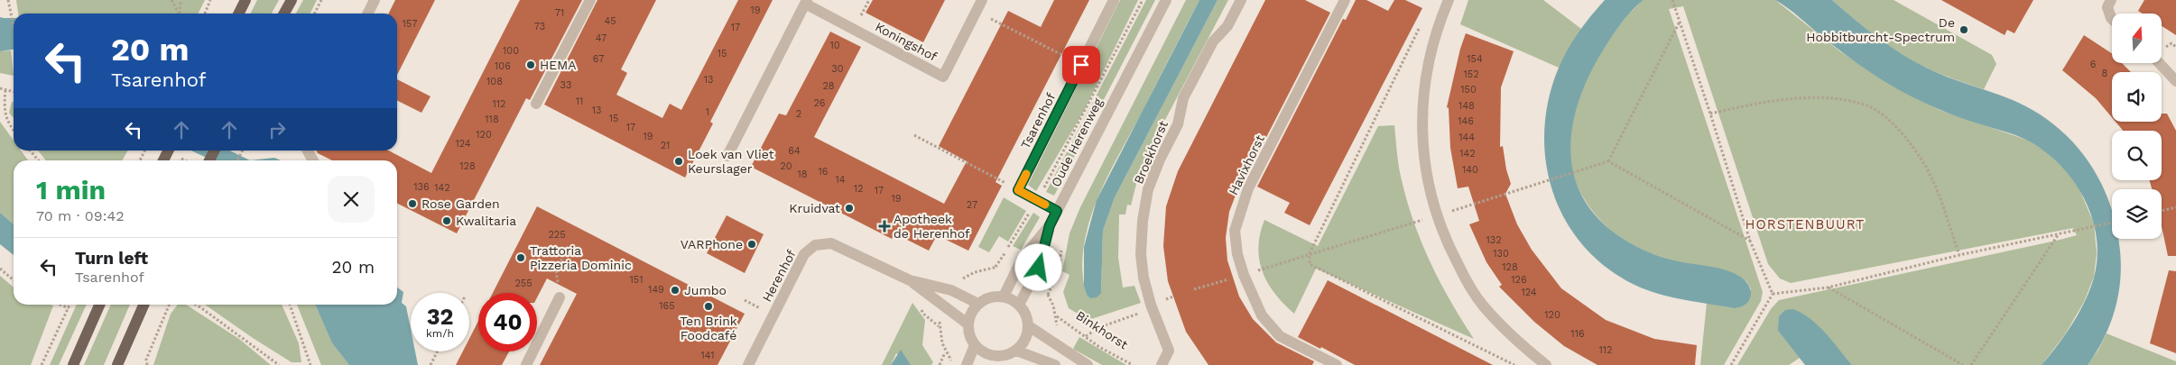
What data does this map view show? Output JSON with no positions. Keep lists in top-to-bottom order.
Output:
{
  "streets": {
    "street": [
      "Koningshof",
      "Tsarenhof",
      "Oude Herenweg",
      "Broekhorst",
      "Havixhorst",
      "Herenhof"
    ],
    "path": ["Binkhorst"]
  },
  "crossings": [
    ["Oude Herenweg", "Herenhof"]
  ],
  "districts": ["HORSTENBUURT"],
  "places": {
    "other": [
      "De Hobbitburcht-Spectrum",
      "HEMA",
      "Loek van Vliet Keurslager",
      "Rose Garden",
      "Kruidvat",
      "Kwalitaria",
      "VARPhone",
      "Trattoria Pizzeria Dominic",
      "Jumbo",
      "Ten Brink Foodcafé"
    ],
    "health": ["Apotheek de Herenhof"]
  },
  "house_numbers": [
    "19",
    "71",
    "45",
    "157",
    "73",
    "17",
    "47",
    "10",
    "100",
    "15",
    "67",
    "154",
    "6",
    "106",
    "30",
    "8",
    "152",
    "13",
    "108",
    "33",
    "28",
    "150",
    "11",
    "26",
    "112",
    "148",
    "13",
    "1",
    "2",
    "15",
    "118",
    "146",
    "17",
    "120",
    "19",
    "144",
    "124",
    "21",
    "64",
    "142",
    "128",
    "20",
    "140",
    "16",
    "18",
    "14",
    "136",
    "142",
    "12",
    "17",
    "19",
    "27",
    "225",
    "132",
    "130",
    "128",
    "151",
    "126",
    "255",
    "149",
    "124",
    "165",
    "120",
    "116",
    "112",
    "141"
  ],
  "north": "top",
  "page": {
    "turn": ["20 m", "Tsarenhof"],
    "heading": ["1 min", "70 m · 09:42"],
    "list": [
      {
        "name": "Turn left",
        "note": "Tsarenhof",
        "value": "20 m"
      }
    ],
    "speed": "32 km/h",
    "limit": "40"
  }
}
